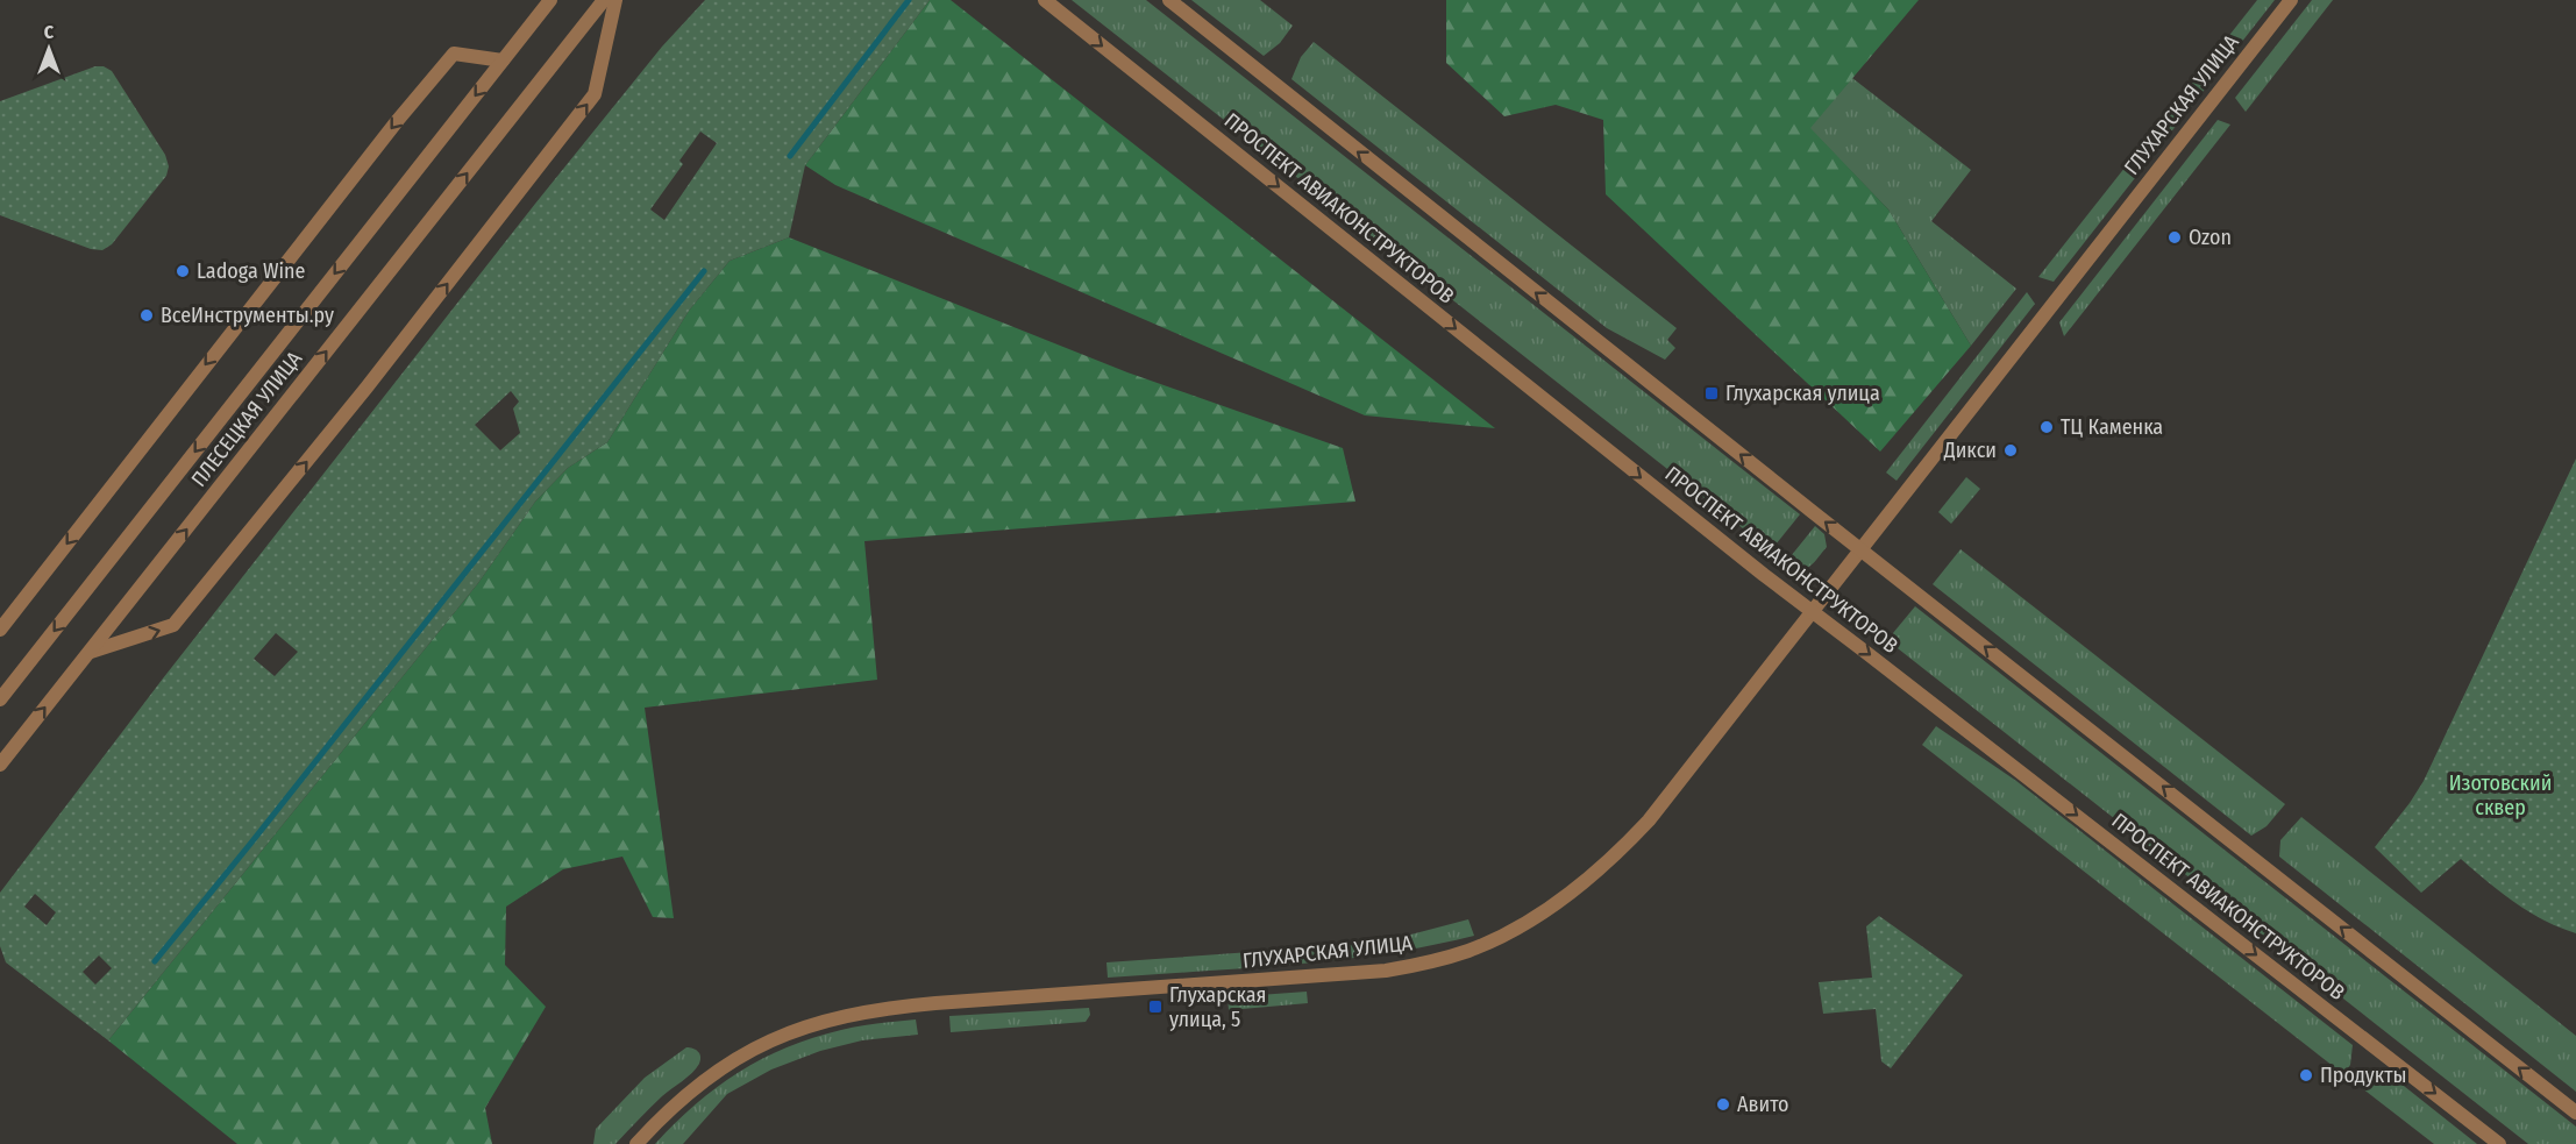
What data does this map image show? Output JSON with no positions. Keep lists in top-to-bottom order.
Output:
{
  "streets": {
    "street": ["ГЛУХАРСКАЯ УЛИЦА", "ПРОСПЕКТ АВИАКОНСТРУКТОРОВ", "ПЛЕСЕЦКАЯ УЛИЦА"]
  },
  "crossings": [
    ["ГЛУХАРСКАЯ УЛИЦА", "ПРОСПЕКТ АВИАКОНСТРУКТОРОВ"]
  ],
  "parks": ["Изотовский сквер"],
  "places": {
    "other": [
      "Ozon",
      "Ladoga Wine",
      "ВсеИнструменты.ру",
      "ТЦ Каменка",
      "Дикси",
      "Продукты",
      "Авито"
    ],
    "transit": ["Глухарская улица", "Глухарская улица, 5"]
  },
  "north": "top"
}
